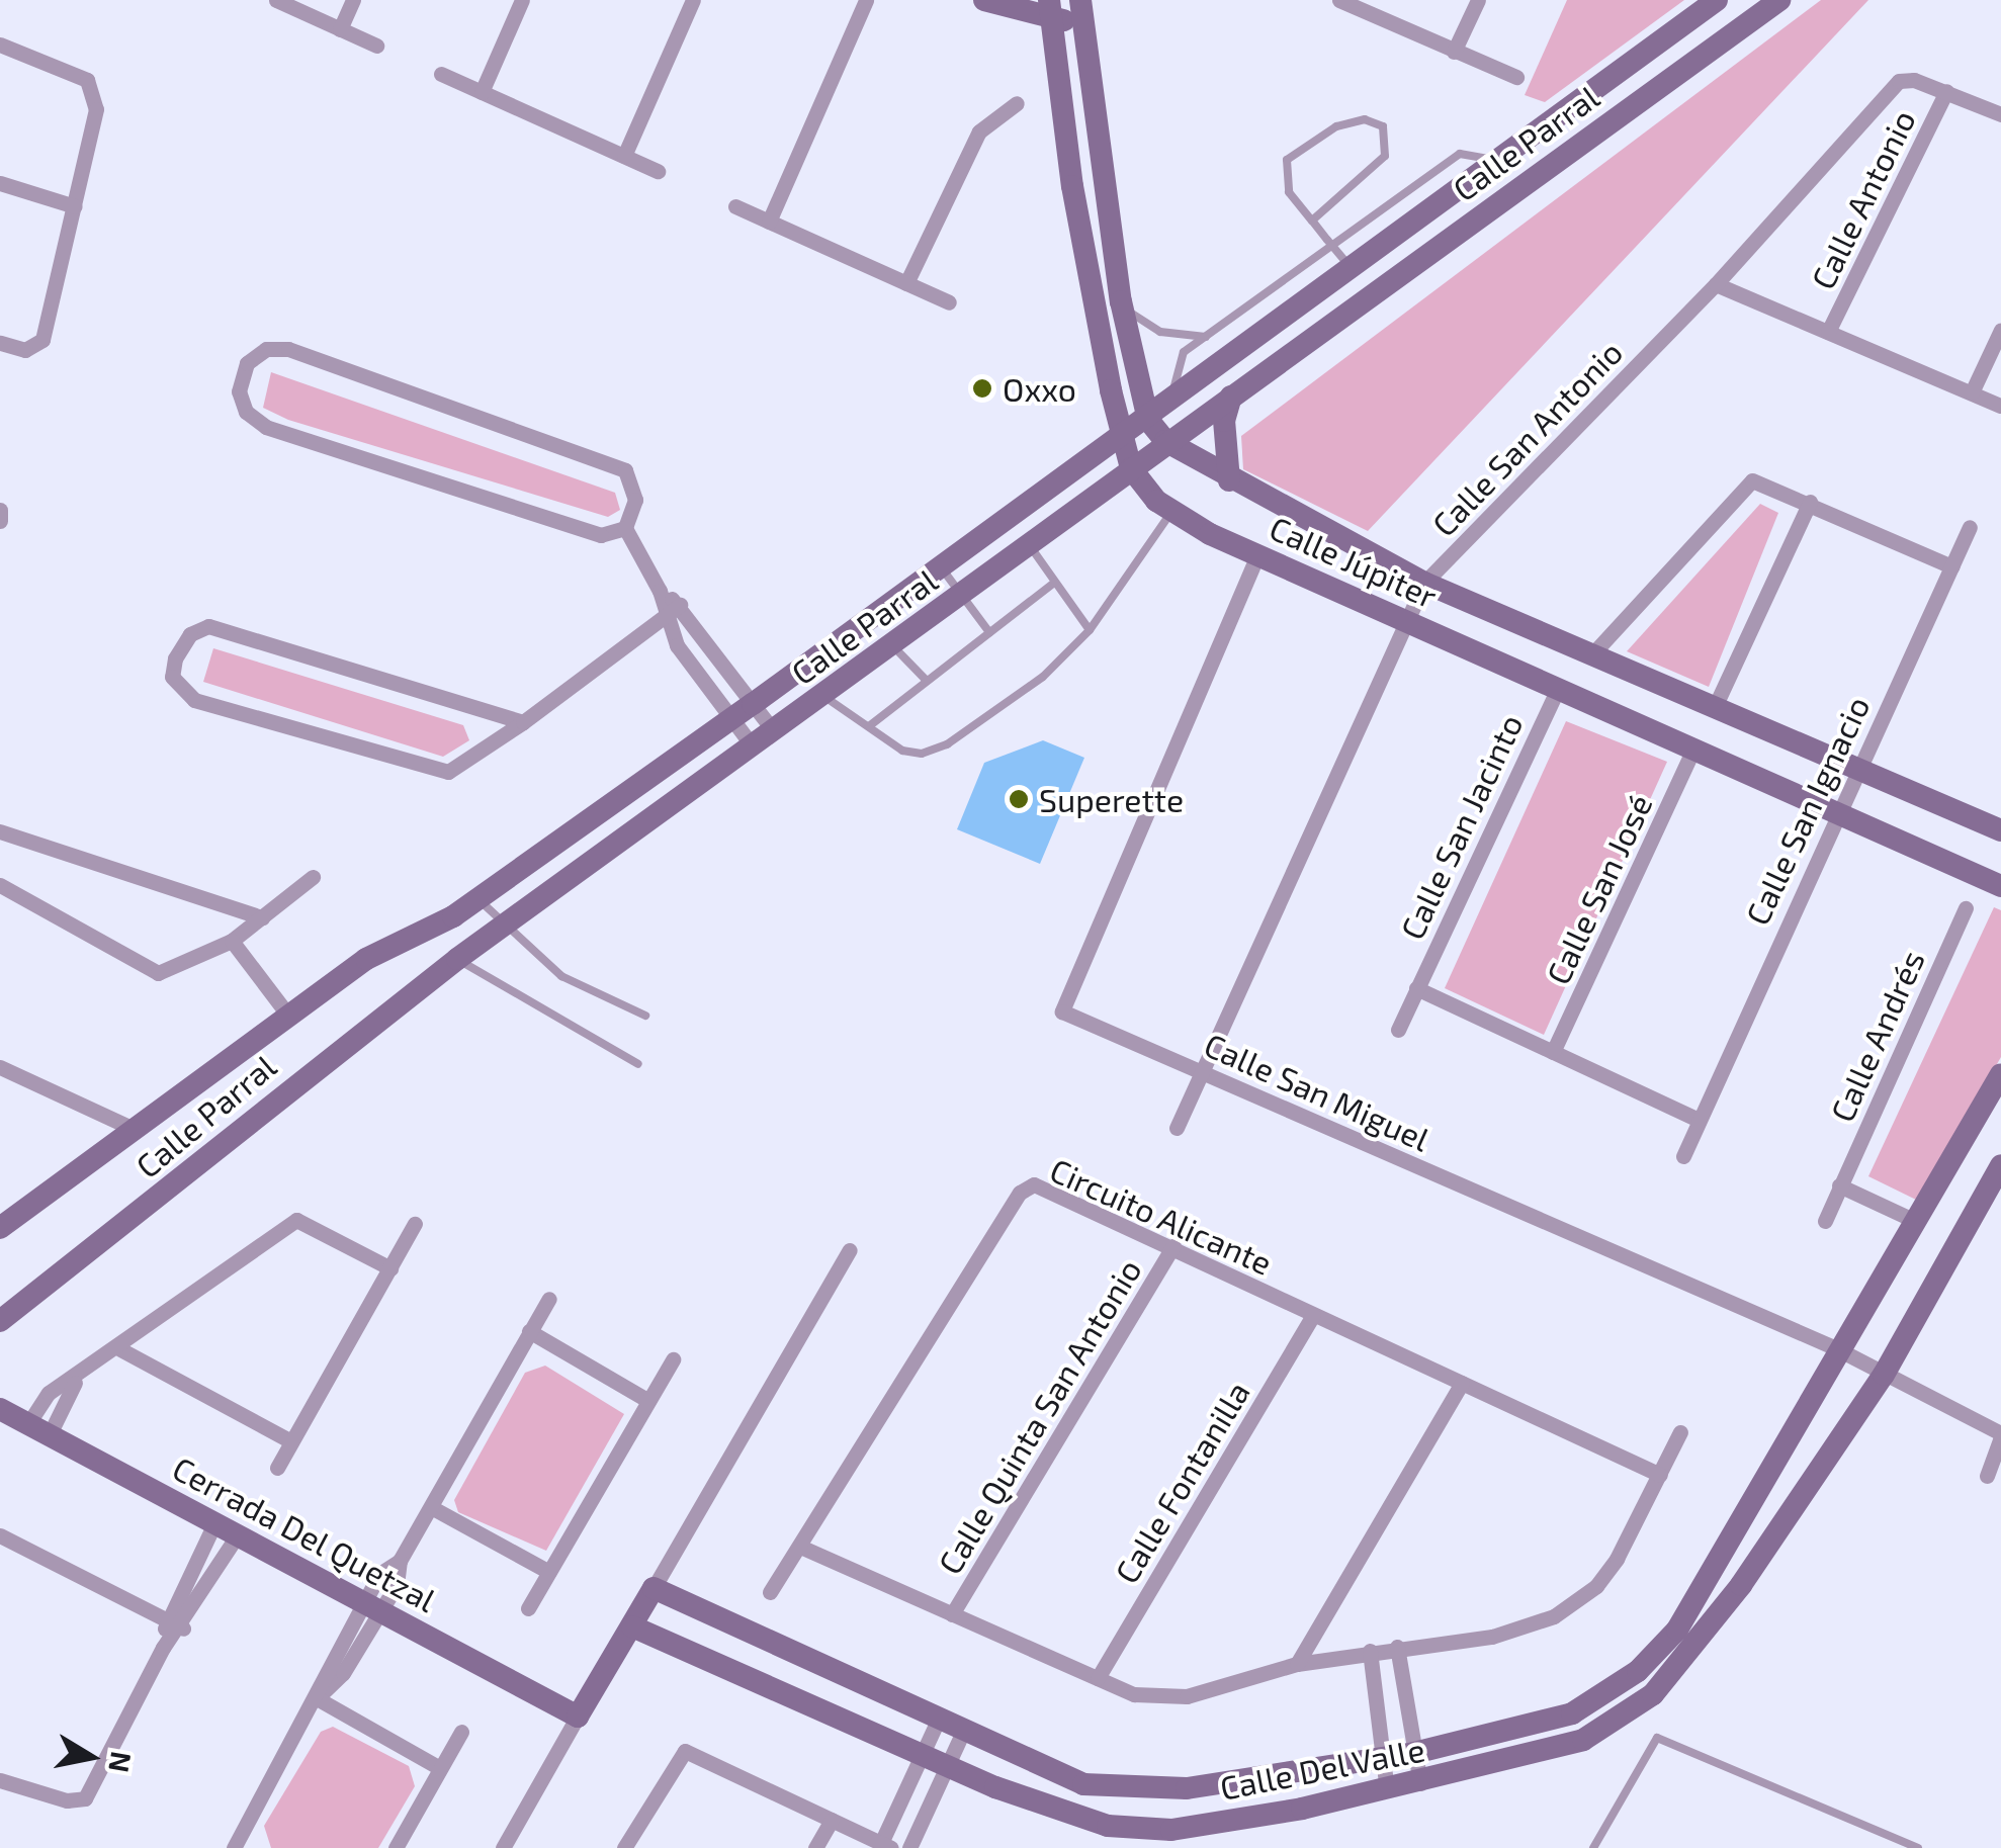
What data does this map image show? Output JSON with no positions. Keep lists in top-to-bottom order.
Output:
{
  "streets": {
    "street": [
      "Calle Parral",
      "Calle Antonio",
      "Calle San Antonio",
      "Calle Júpiter",
      "Calle San Ignacio",
      "Calle San Jacinto",
      "Calle San José",
      "Calle Andrés",
      "Calle San Miguel",
      "Circuito Alicante",
      "Calle Quinta San Antonio",
      "Calle Fontanilla",
      "Cerrada Del Quetzal",
      "Calle Del Valle"
    ]
  },
  "crossings": [
    ["Calle Parral", "Calle Júpiter"],
    ["Calle Antonio", "Calle San Antonio"],
    ["Calle San Antonio", "Calle Júpiter"],
    ["Calle San Antonio", "Calle San Miguel"],
    ["Calle Júpiter", "Calle San Ignacio"],
    ["Calle Júpiter", "Calle San Jacinto"],
    ["Calle Júpiter", "Calle San José"],
    ["Calle Júpiter", "Calle San Miguel"],
    ["Calle San Miguel", "Calle Del Valle"],
    ["Circuito Alicante", "Calle Quinta San Antonio"],
    ["Circuito Alicante", "Calle Fontanilla"]
  ],
  "places": ["Oxxo", "Superette"],
  "north": "right"
}
